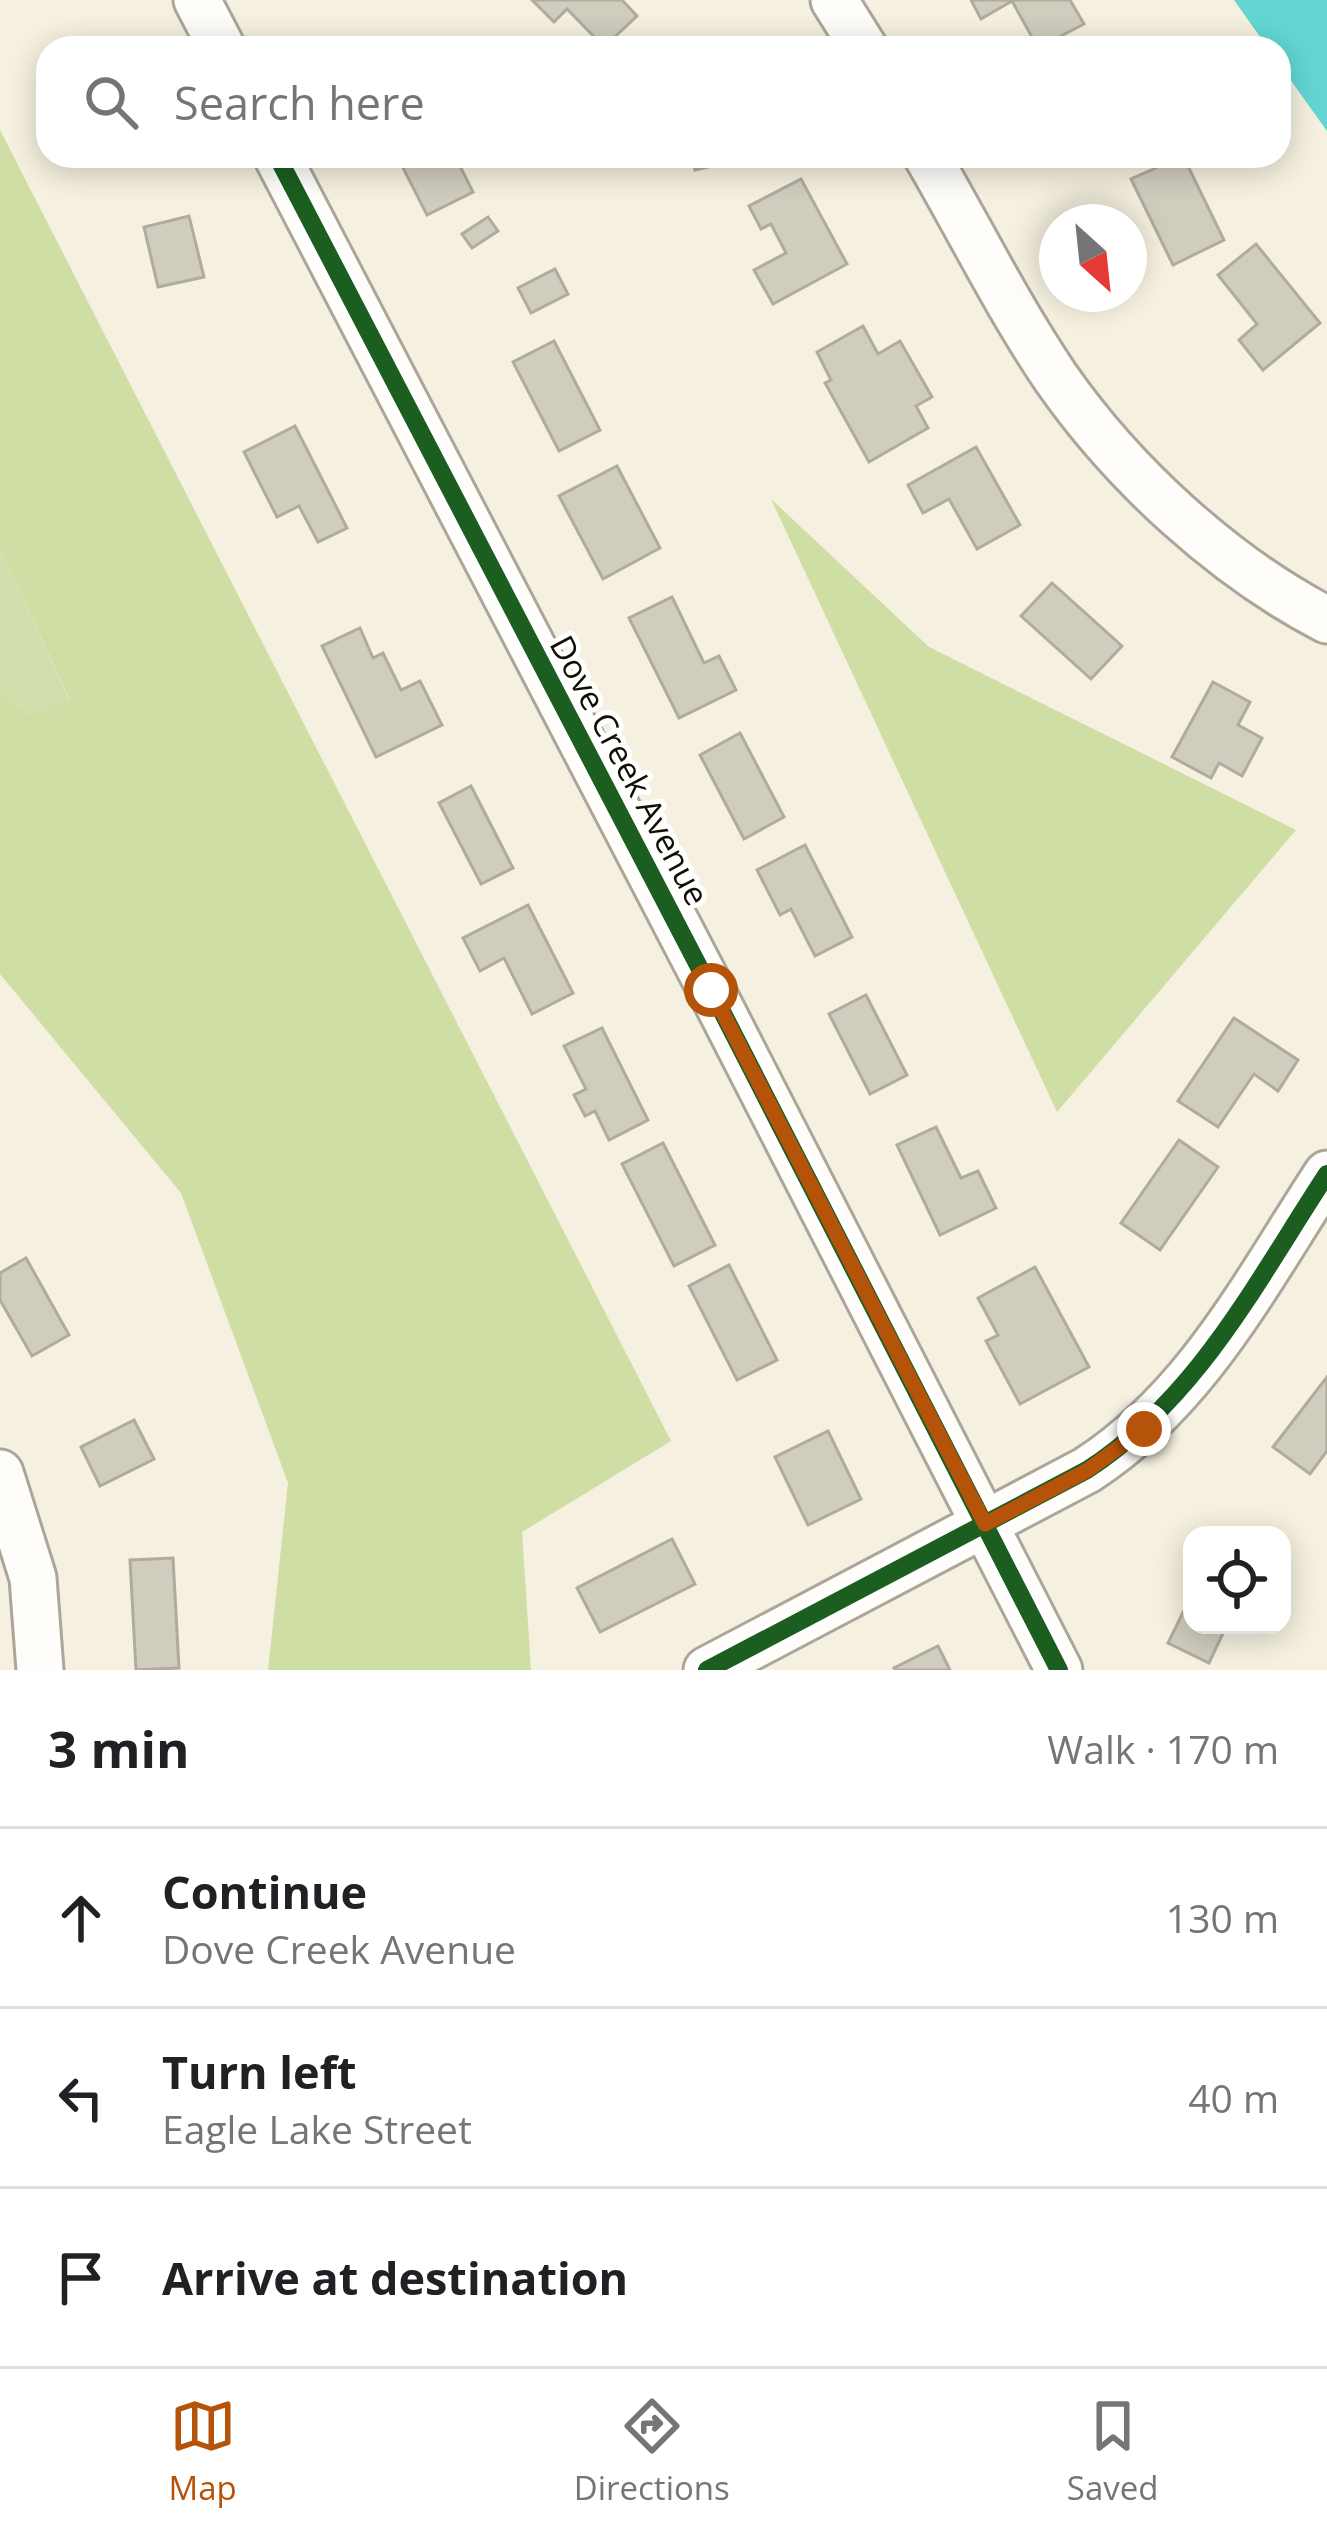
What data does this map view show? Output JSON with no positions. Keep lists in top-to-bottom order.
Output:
{
  "streets": {
    "street": ["Dove Creek Avenue"]
  },
  "north": "bottom right",
  "page": {
    "search": "Search here",
    "heading": ["3 min", "Walk · 170 m"],
    "list": [
      ["Continue", "Dove Creek Avenue", "130 m"],
      ["Turn left", "Eagle Lake Street", "40 m"],
      "Arrive at destination"
    ],
    "nav": ["Map", "Directions", "Saved"]
  }
}
